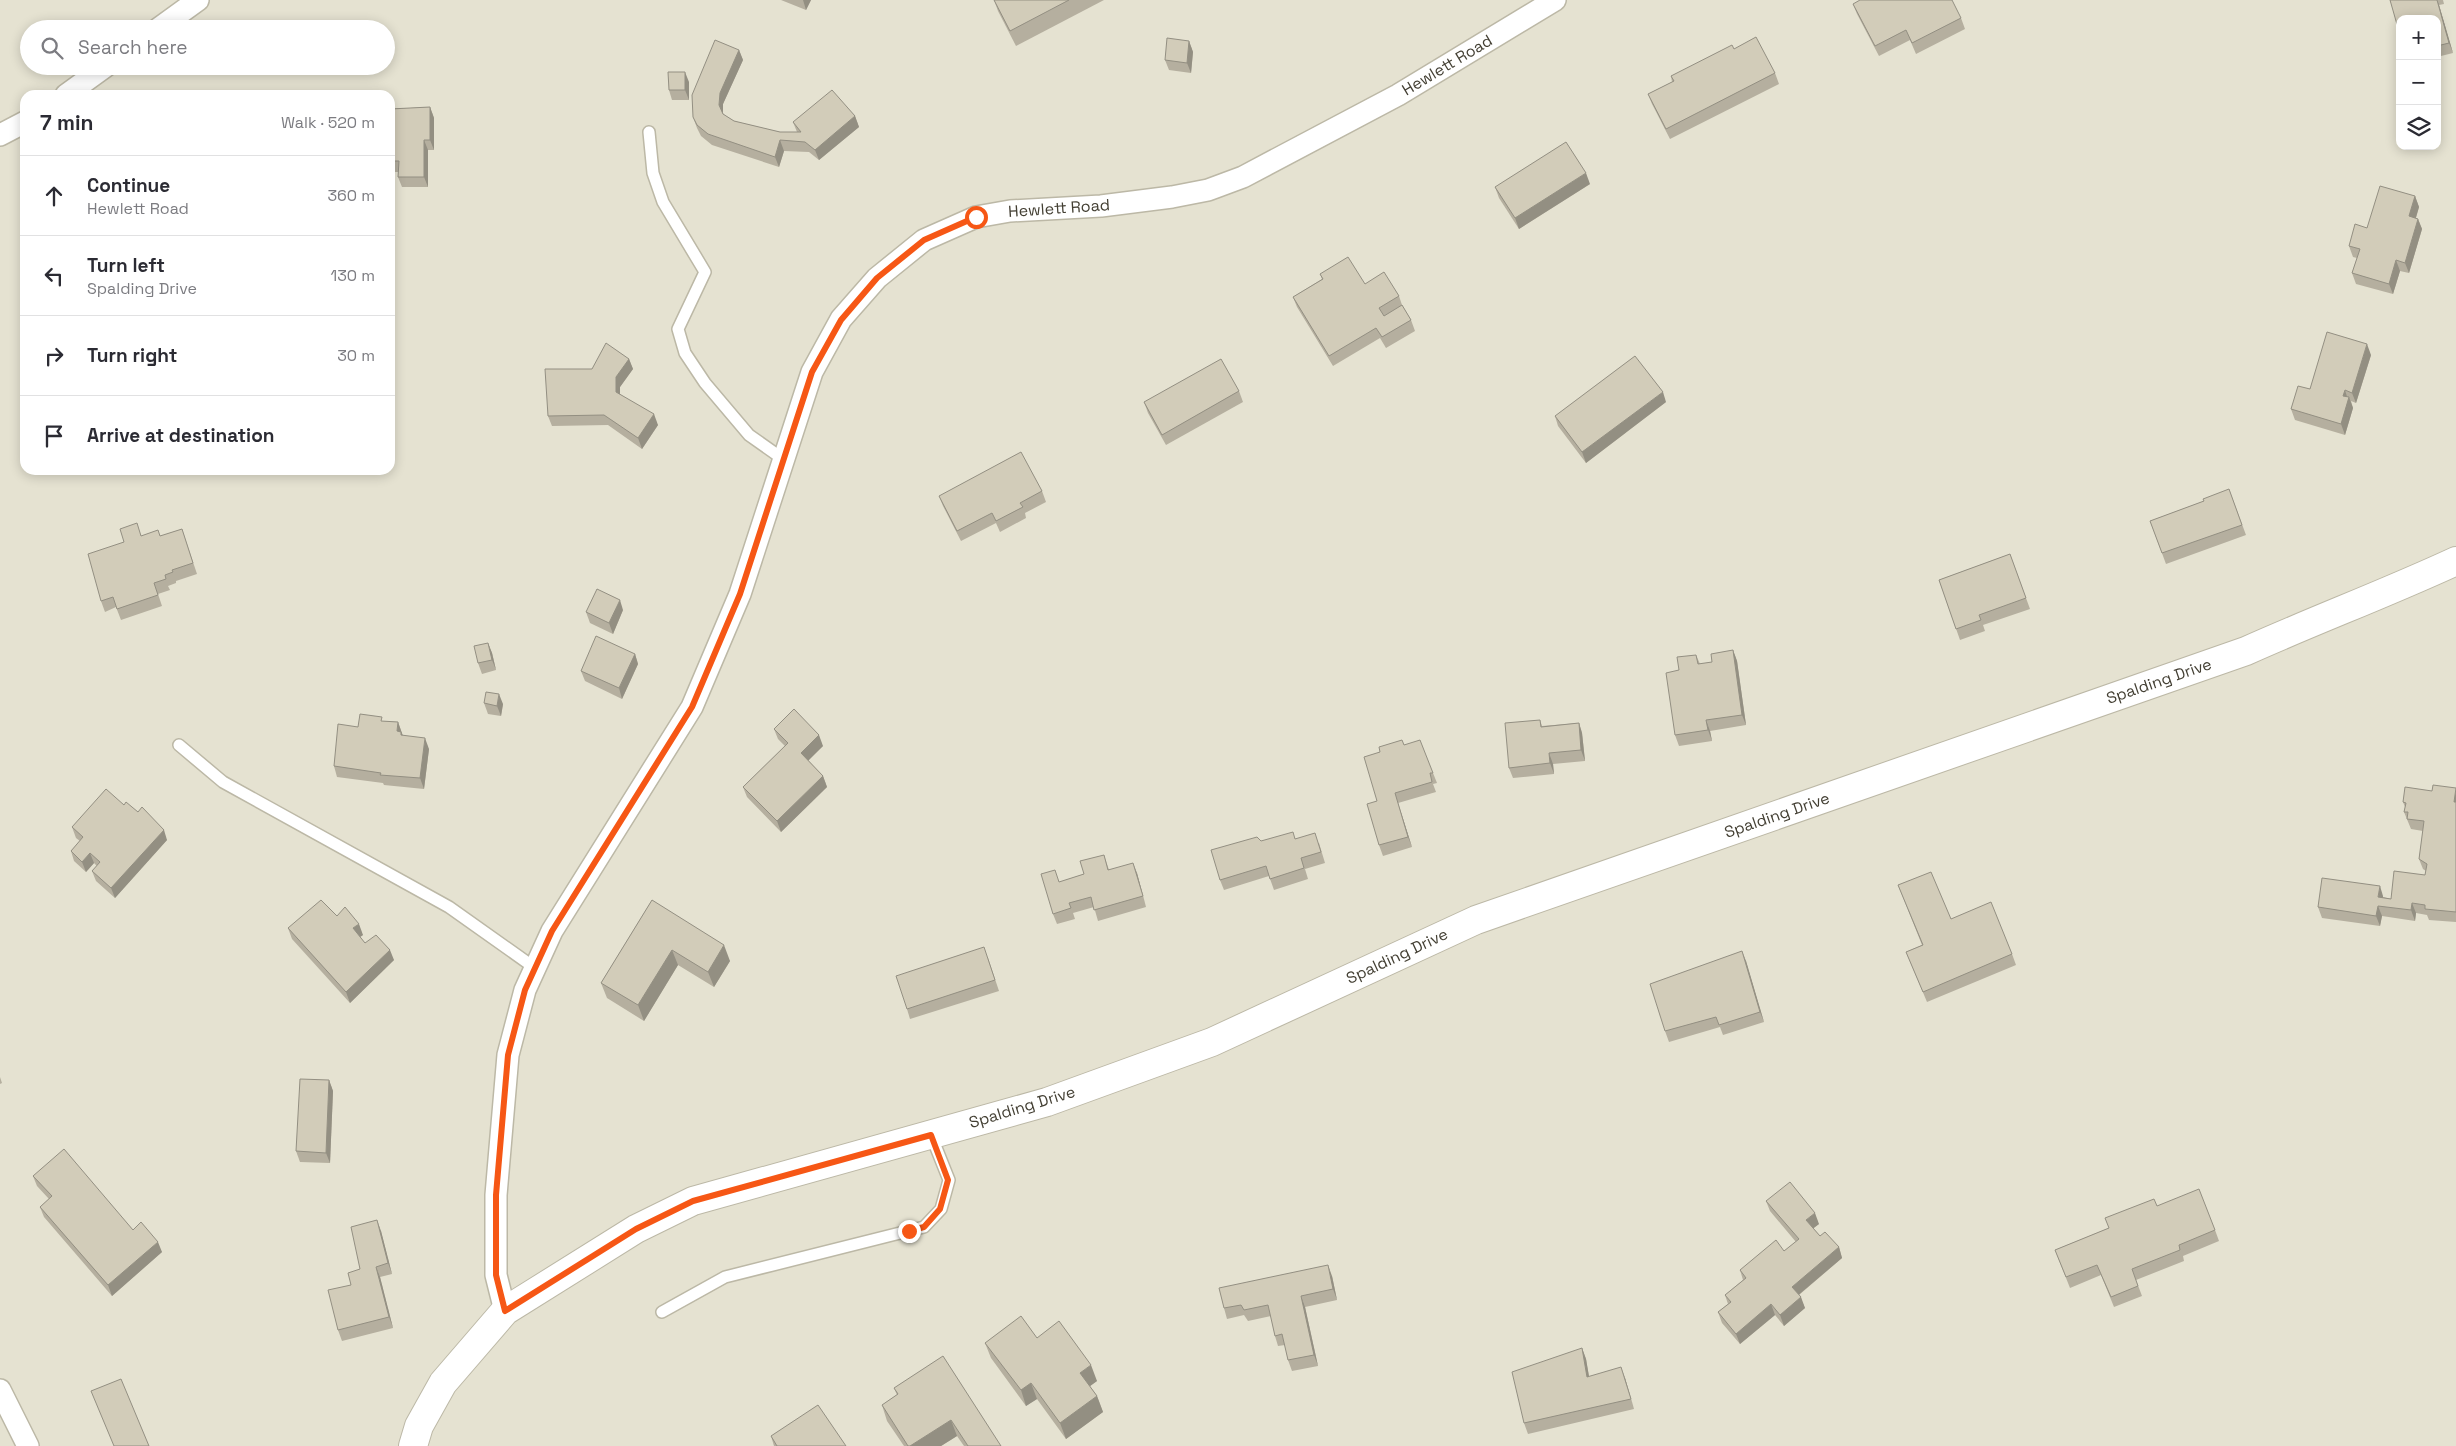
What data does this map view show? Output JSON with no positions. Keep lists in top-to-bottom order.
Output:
{
  "streets": {
    "street": ["Hewlett Road", "Spalding Drive"]
  },
  "crossings": [
    ["Hewlett Road", "Spalding Drive"]
  ],
  "page": {
    "map_buttons": ["+", "−"],
    "search": "Search here",
    "heading": ["7 min", "Walk · 520 m"],
    "list": [
      ["Continue", "Hewlett Road", "360 m"],
      ["Turn left", "Spalding Drive", "130 m"],
      ["Turn right", "30 m"],
      "Arrive at destination"
    ]
  }
}
